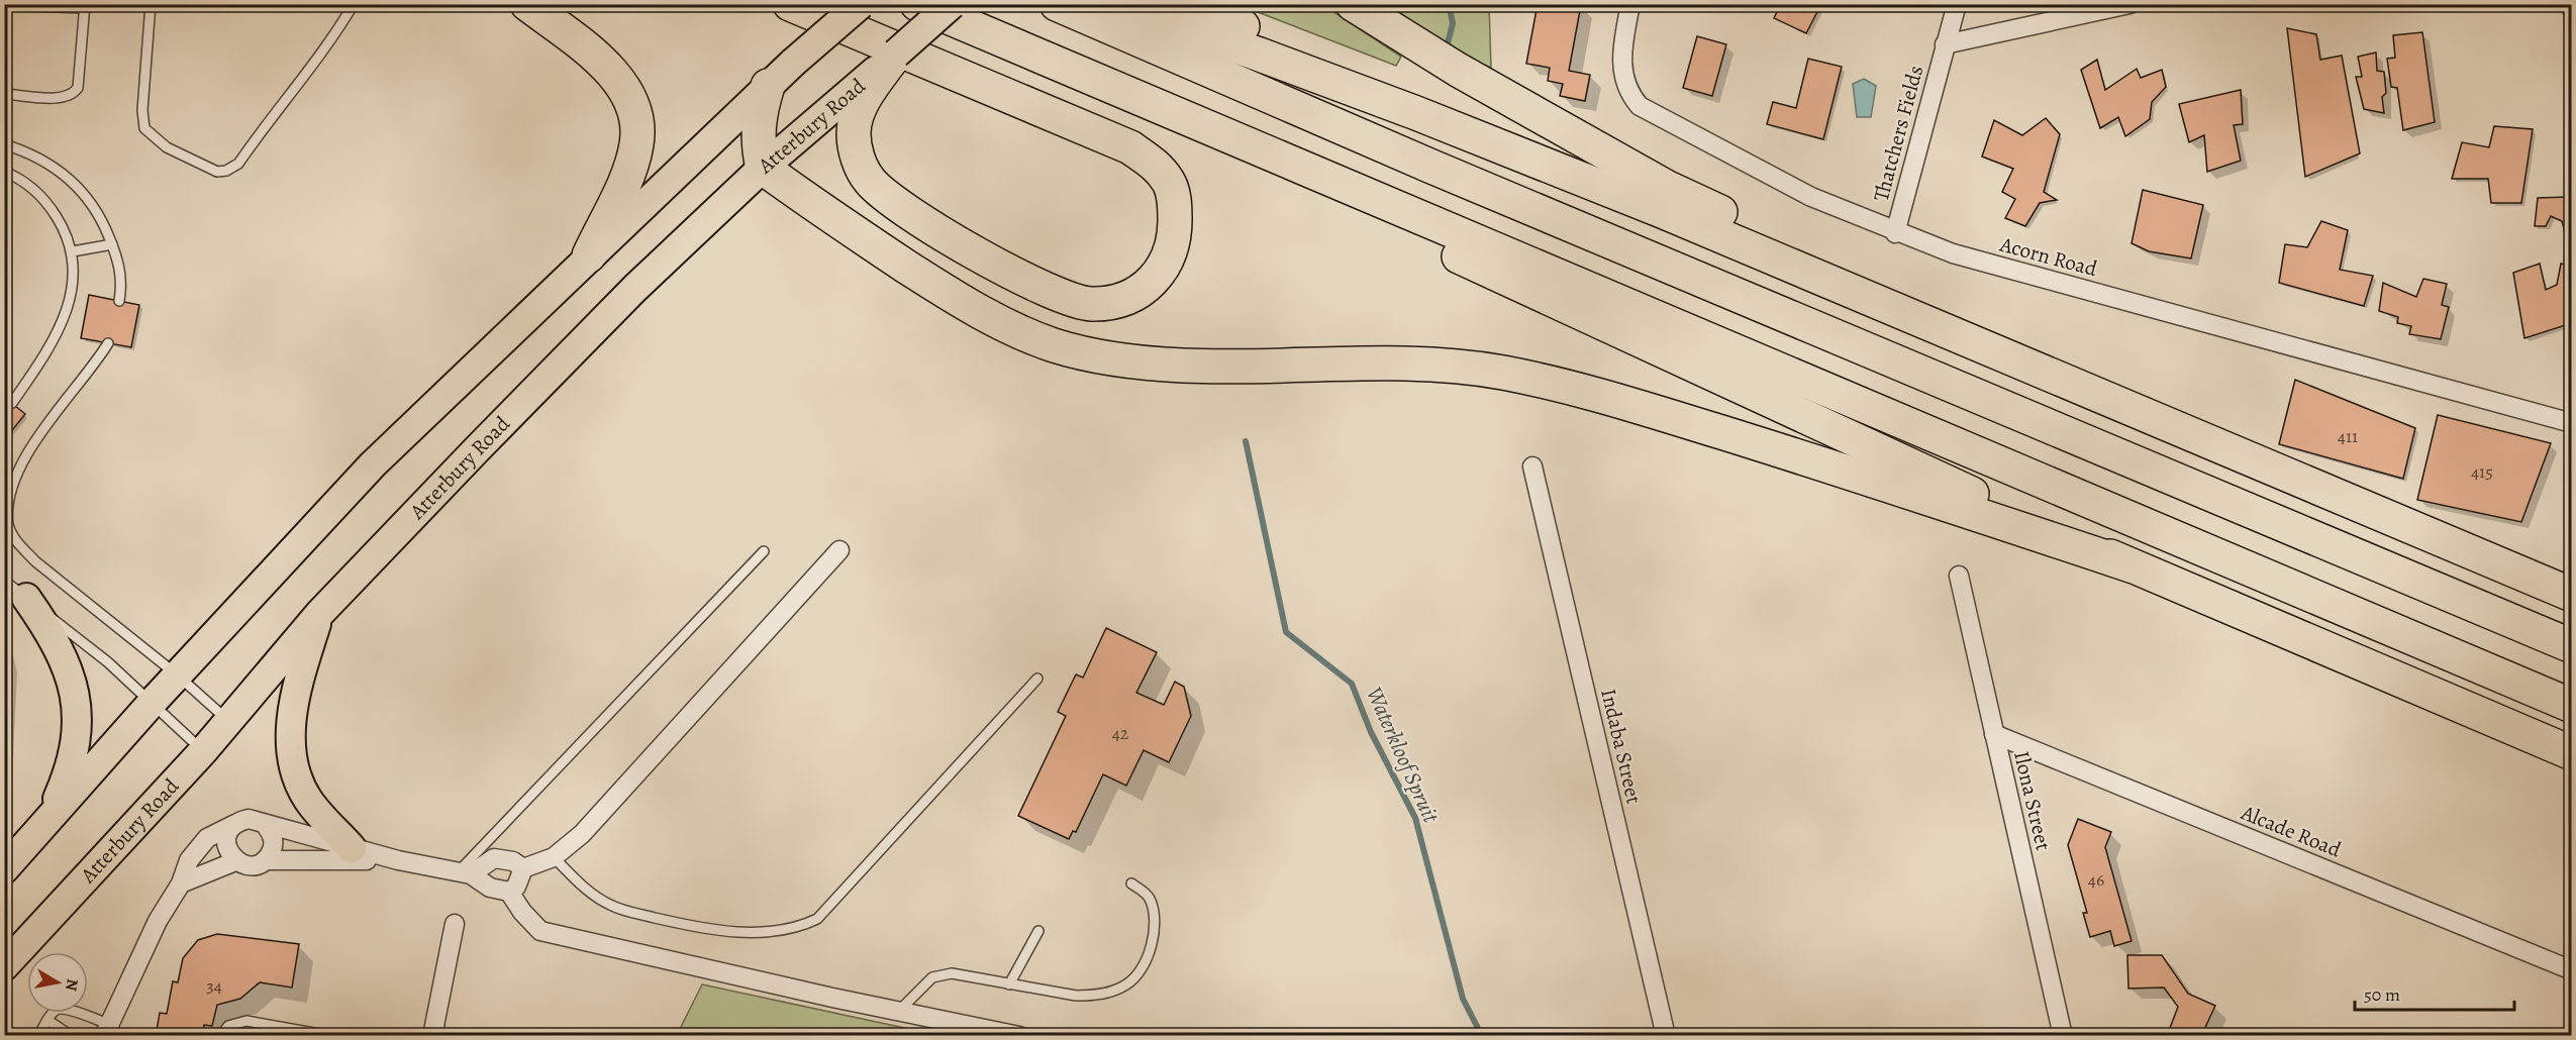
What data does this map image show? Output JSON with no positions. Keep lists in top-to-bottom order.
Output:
{
  "streets": {
    "main road": ["Atterbury Road"],
    "street": [
      "Thatchers Fields",
      "Acorn Road",
      "Indaba Street",
      "Ilona Street",
      "Alcade Road"
    ]
  },
  "crossings": [
    ["Thatchers Fields", "Acorn Road"],
    ["Ilona Street", "Alcade Road"]
  ],
  "water": ["Waterkloof Spruit"],
  "house_numbers": [
    "411",
    "415",
    "42",
    "46",
    "34"
  ],
  "scale_bar": "50 m",
  "north": "right"
}
